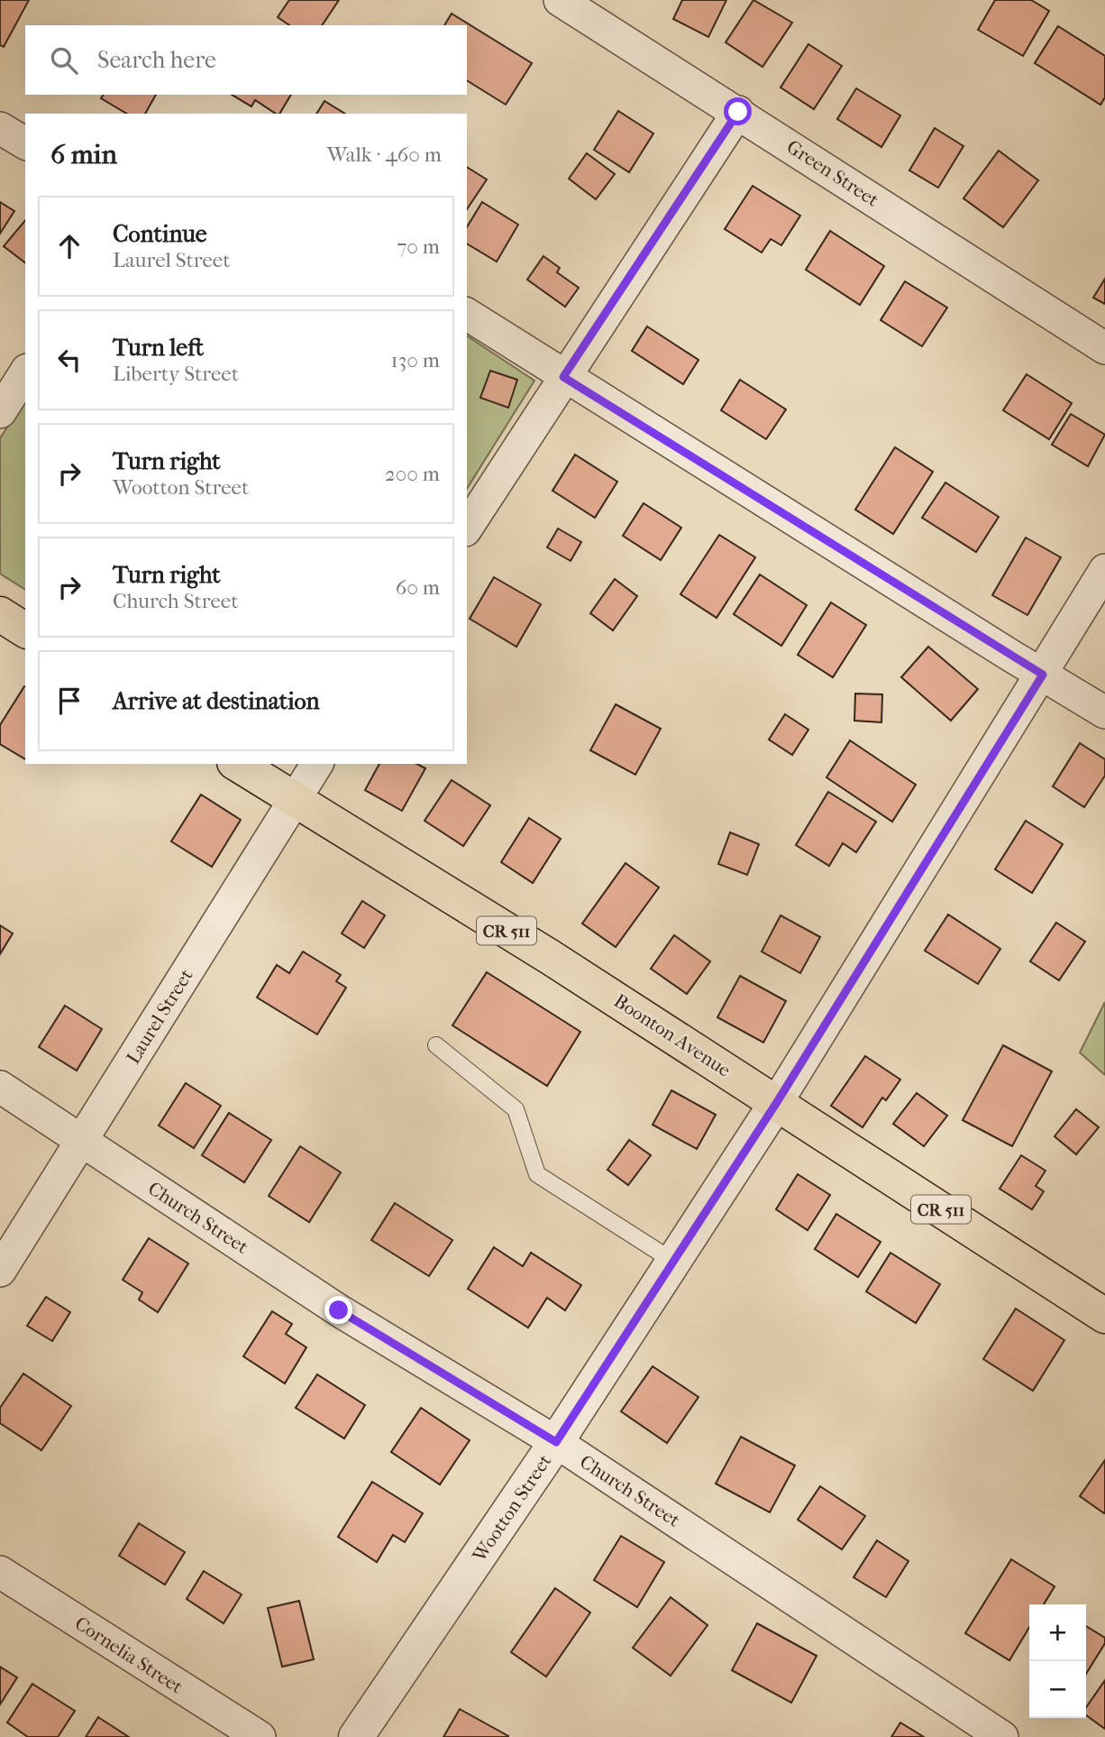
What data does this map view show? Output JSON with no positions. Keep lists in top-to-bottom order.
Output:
{
  "streets": {
    "main road": ["CR 511", "Boonton Avenue"],
    "street": [
      "Green Street",
      "Laurel Street",
      "Church Street",
      "Wootton Street",
      "Cornelia Street"
    ]
  },
  "crossings": [
    ["Laurel Street", "Boonton Avenue"],
    ["Laurel Street", "Church Street"],
    ["Boonton Avenue", "Wootton Street"],
    ["Church Street", "Wootton Street"]
  ],
  "page": {
    "search": "Search here",
    "heading": ["6 min", "Walk · 460 m"],
    "list": [
      ["Continue", "Laurel Street", "70 m"],
      ["Turn left", "Liberty Street", "130 m"],
      ["Turn right", "Wootton Street", "200 m"],
      ["Turn right", "Church Street", "60 m"],
      "Arrive at destination"
    ],
    "map_buttons": ["+", "−"]
  }
}
